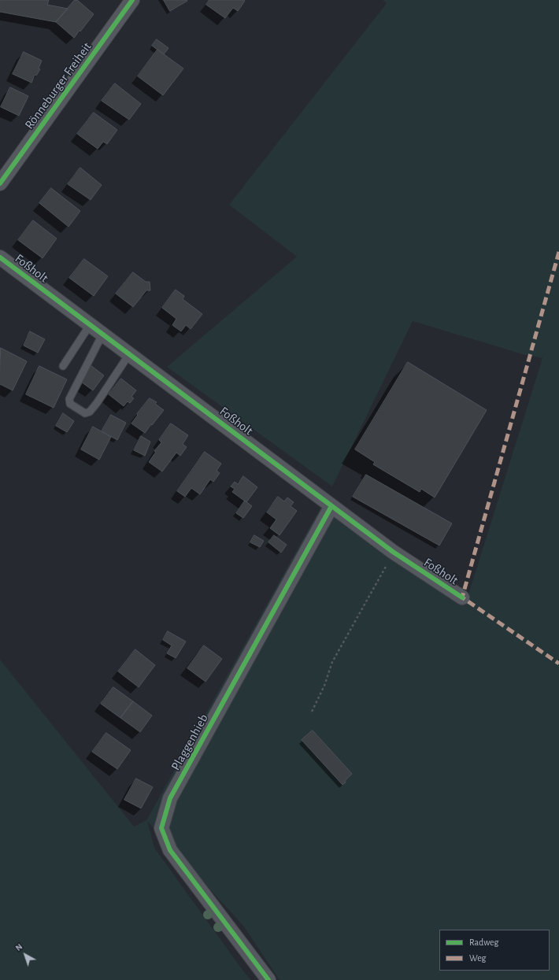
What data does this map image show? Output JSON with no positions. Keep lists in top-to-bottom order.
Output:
{
  "streets": {
    "street": ["Rönneburger Freiheit", "Foßholt", "Plaggenhieb"]
  },
  "crossings": [
    ["Foßholt", "Plaggenhieb"]
  ],
  "legend": ["Radweg", "Weg"],
  "north": "top left"
}
